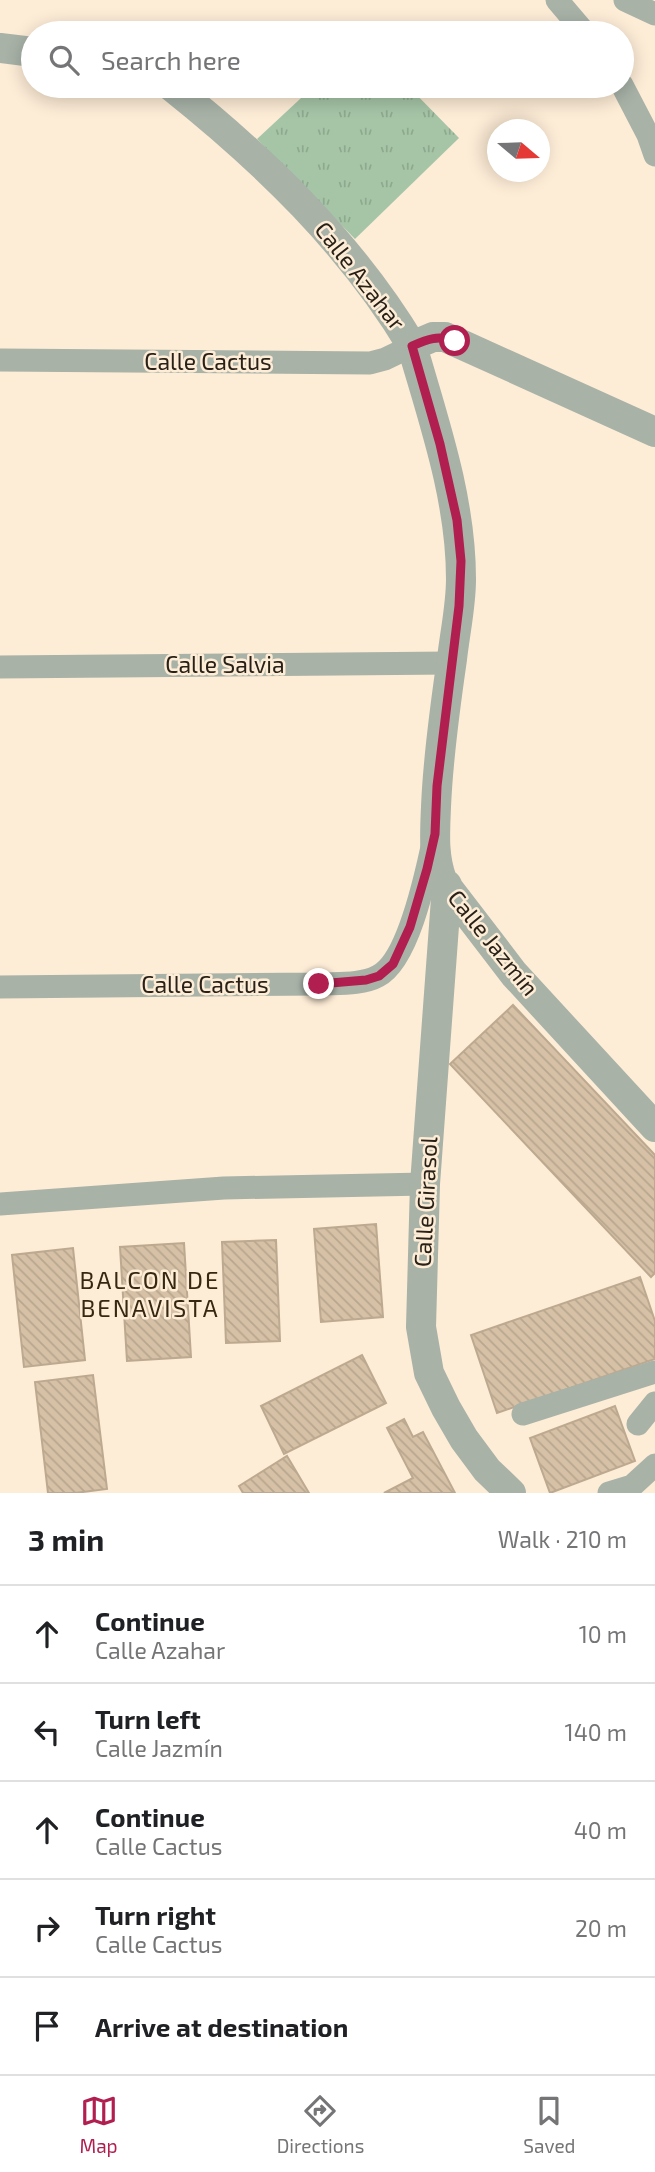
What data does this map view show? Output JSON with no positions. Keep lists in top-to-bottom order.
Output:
{
  "streets": {
    "street": [
      "Calle Azahar",
      "Calle Cactus",
      "Calle Salvia",
      "Calle Jazmín",
      "Calle Girasol"
    ]
  },
  "crossings": [
    ["Calle Azahar", "Calle Cactus"],
    ["Calle Azahar", "Calle Jazmín"],
    ["Calle Cactus", "Calle Jazmín"],
    ["Calle Salvia", "Calle Jazmín"],
    ["Calle Jazmín", "Calle Girasol"]
  ],
  "districts": ["BALCON DE BENAVISTA"],
  "north": "right",
  "page": {
    "search": "Search here",
    "heading": ["3 min", "Walk · 210 m"],
    "list": [
      ["Continue", "Calle Azahar", "10 m"],
      ["Turn left", "Calle Jazmín", "140 m"],
      ["Continue", "Calle Cactus", "40 m"],
      ["Turn right", "Calle Cactus", "20 m"],
      "Arrive at destination"
    ],
    "nav": ["Map", "Directions", "Saved"]
  }
}
